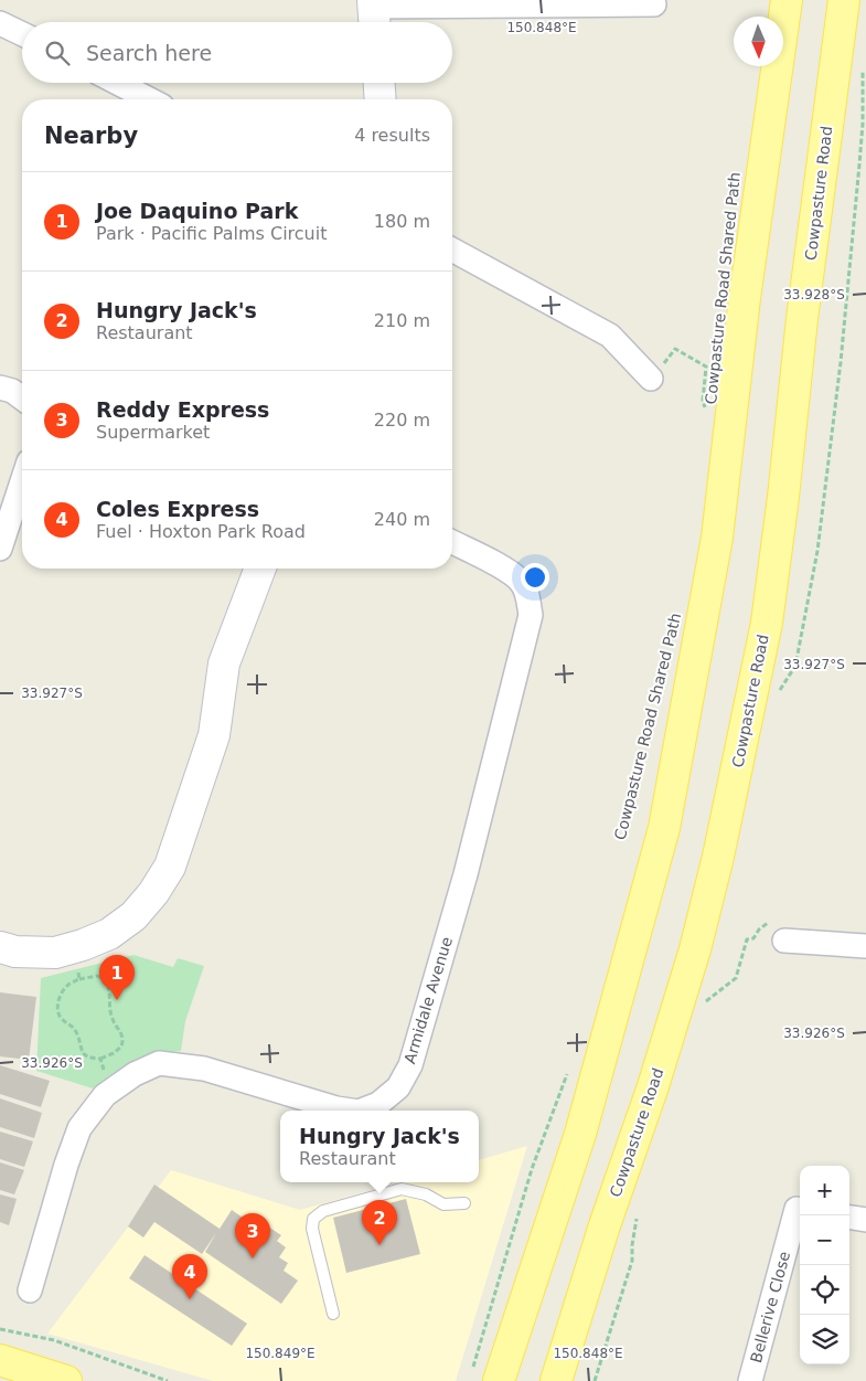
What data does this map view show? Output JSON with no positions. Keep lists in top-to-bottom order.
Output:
{
  "streets": {
    "main road": ["Cowpasture Road"],
    "street": ["Armidale Avenue", "Bellerive Close"]
  },
  "north": "bottom",
  "page": {
    "search": "Search here",
    "heading": ["Nearby", "4 results"],
    "list": [
      {
        "mark": "1",
        "name": "Joe Daquino Park",
        "note": "Park · Pacific Palms Circuit",
        "value": "180 m"
      },
      {
        "mark": "2",
        "name": "Hungry Jack's",
        "note": "Restaurant",
        "value": "210 m"
      },
      {
        "mark": "3",
        "name": "Reddy Express",
        "note": "Supermarket",
        "value": "220 m"
      },
      {
        "mark": "4",
        "name": "Coles Express",
        "note": "Fuel · Hoxton Park Road",
        "value": "240 m"
      }
    ],
    "pins": [
      "1",
      "2",
      "3",
      "4"
    ],
    "popup": ["Hungry Jack's", "Restaurant"],
    "map_buttons": ["+", "−"]
  },
  "coordinates": [
    "150.848°E",
    "33.928°S",
    "33.927°S",
    "33.926°S",
    "150.849°E"
  ]
}
